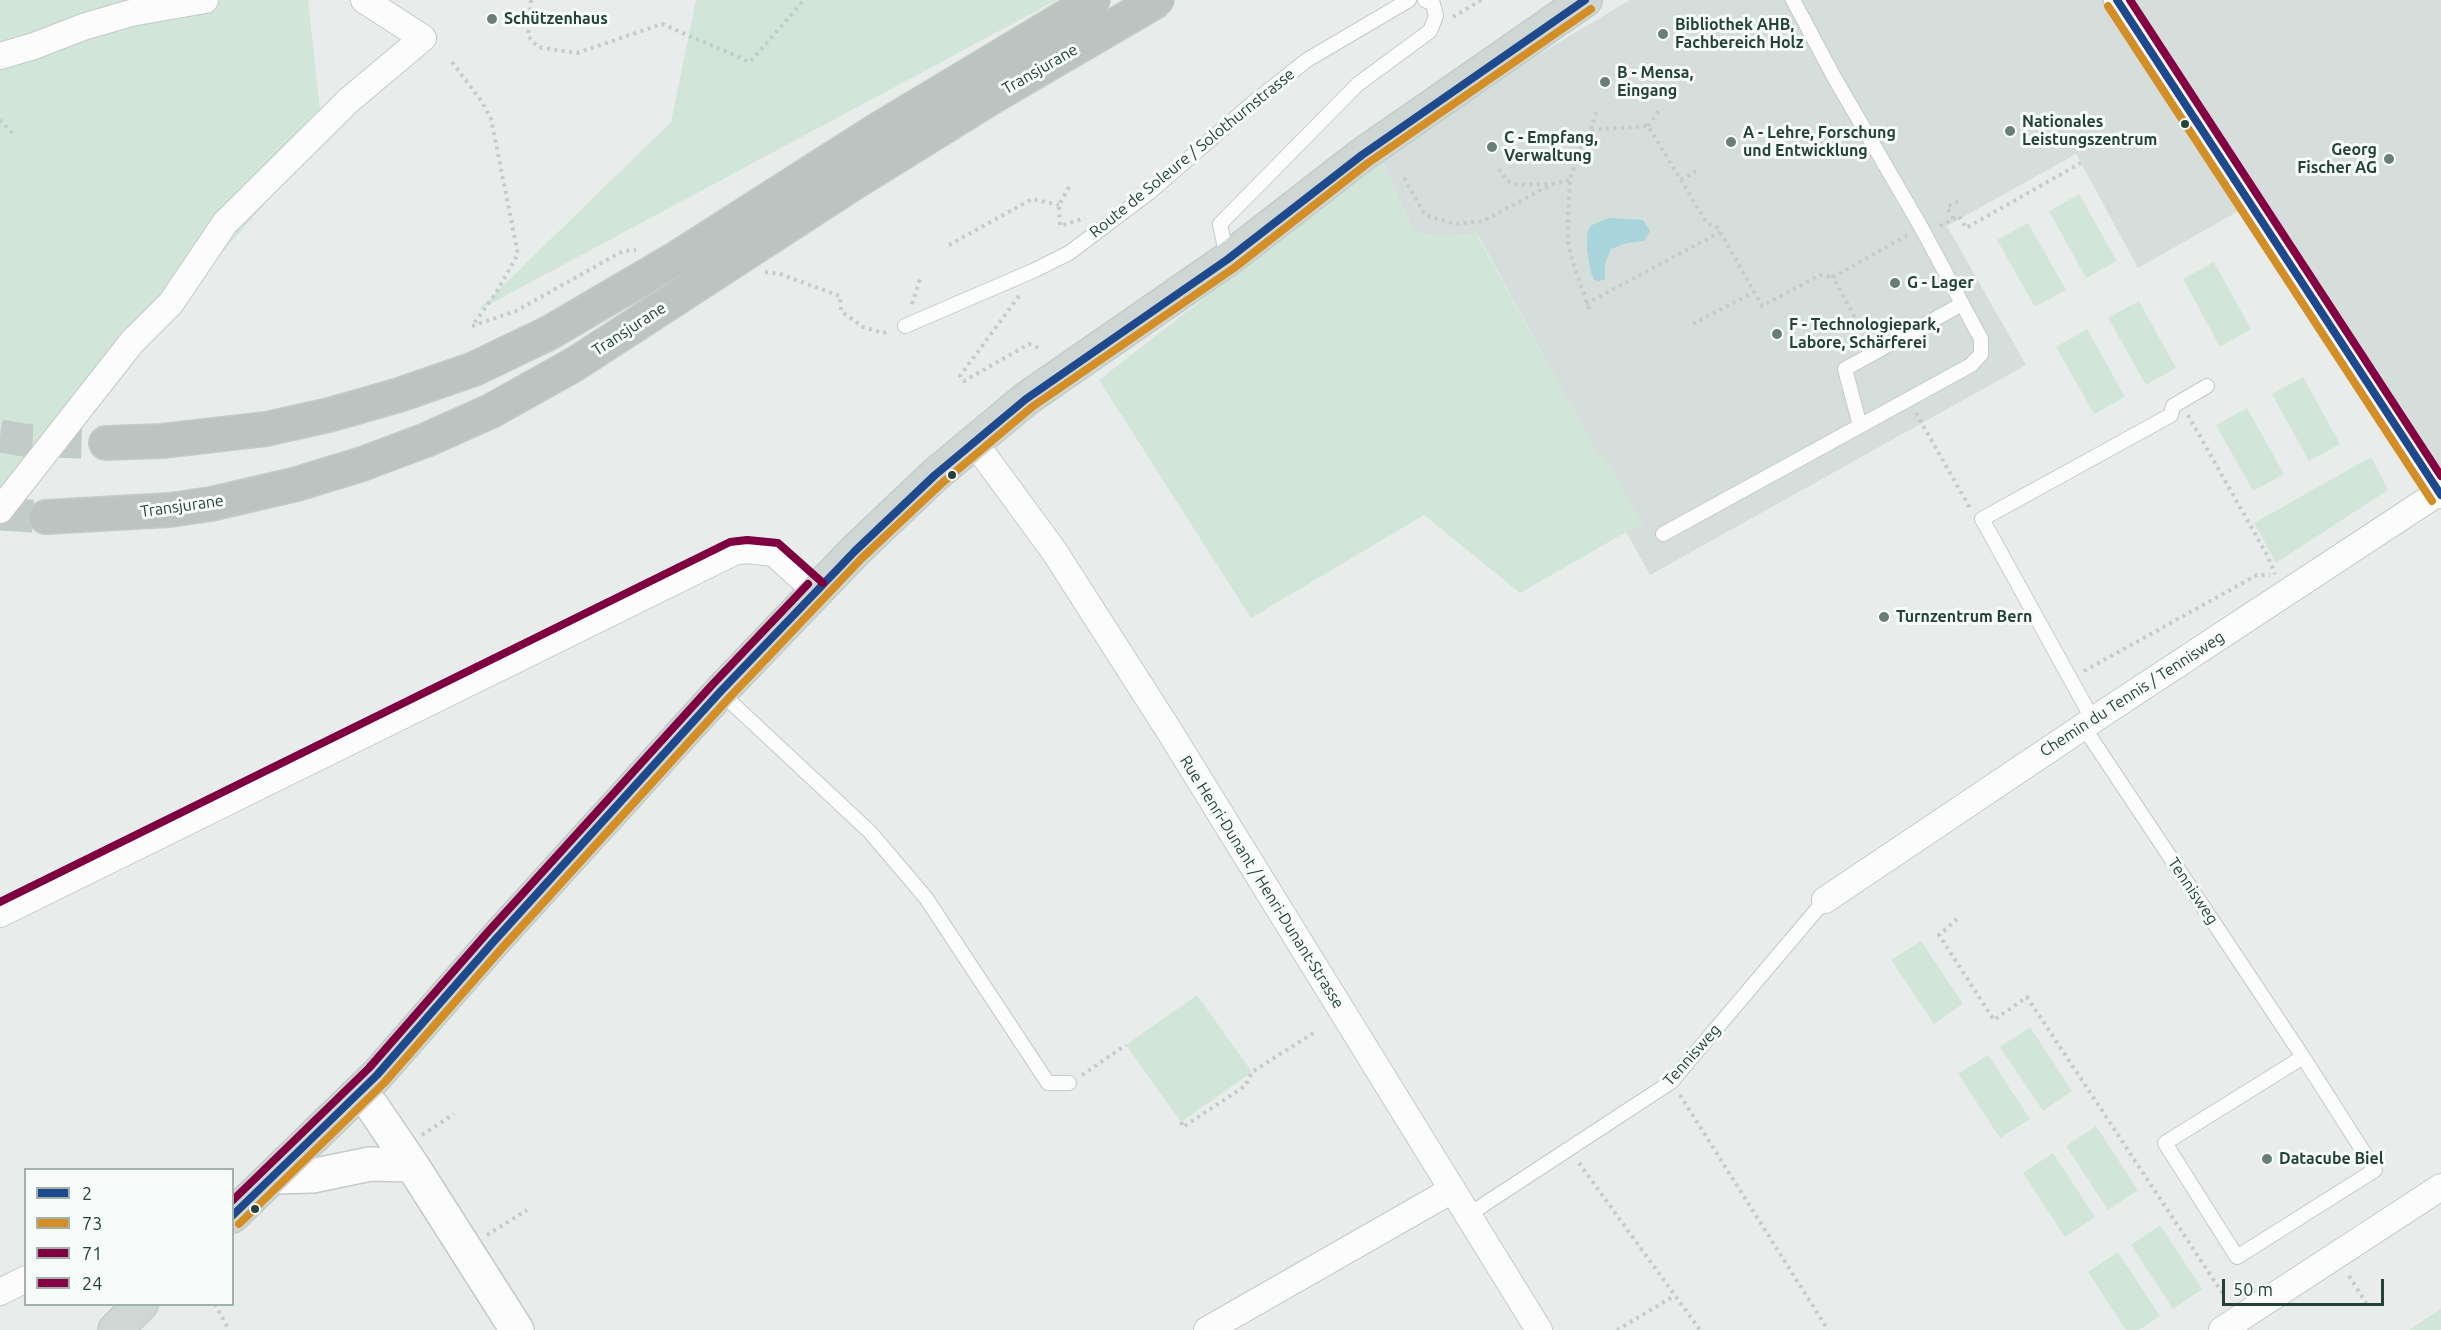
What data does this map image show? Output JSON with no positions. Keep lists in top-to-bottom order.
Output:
{
  "streets": {
    "highway": ["Transjurane"],
    "street": ["Chemin du Tennis / Tennisweg", "Rue Henri-Dunant / Henri-Dunant-Strasse"],
    "lane": ["Route de Soleure / Solothurnstrasse", "Tennisweg"]
  },
  "crossings": [
    ["Chemin du Tennis / Tennisweg", "Tennisweg"],
    ["Rue Henri-Dunant / Henri-Dunant-Strasse", "Tennisweg"]
  ],
  "places": [
    "Schützenhaus",
    "Bibliothek AHB, Fachbereich Holz",
    "B - Mensa, Eingang",
    "Nationales Leistungszentrum",
    "A - Lehre, Forschung und Entwicklung",
    "C - Empfang, Verwaltung",
    "Georg Fischer AG",
    "G - Lager",
    "F - Technologiepark, Labore, Schärferei",
    "Turnzentrum Bern",
    "Datacube Biel"
  ],
  "lines": [
    "transit line 2",
    "transit line 24",
    "transit line 73",
    "transit line 71"
  ],
  "legend": [
    "2",
    "73",
    "71",
    "24"
  ],
  "scale_bar": "50 m"
}
